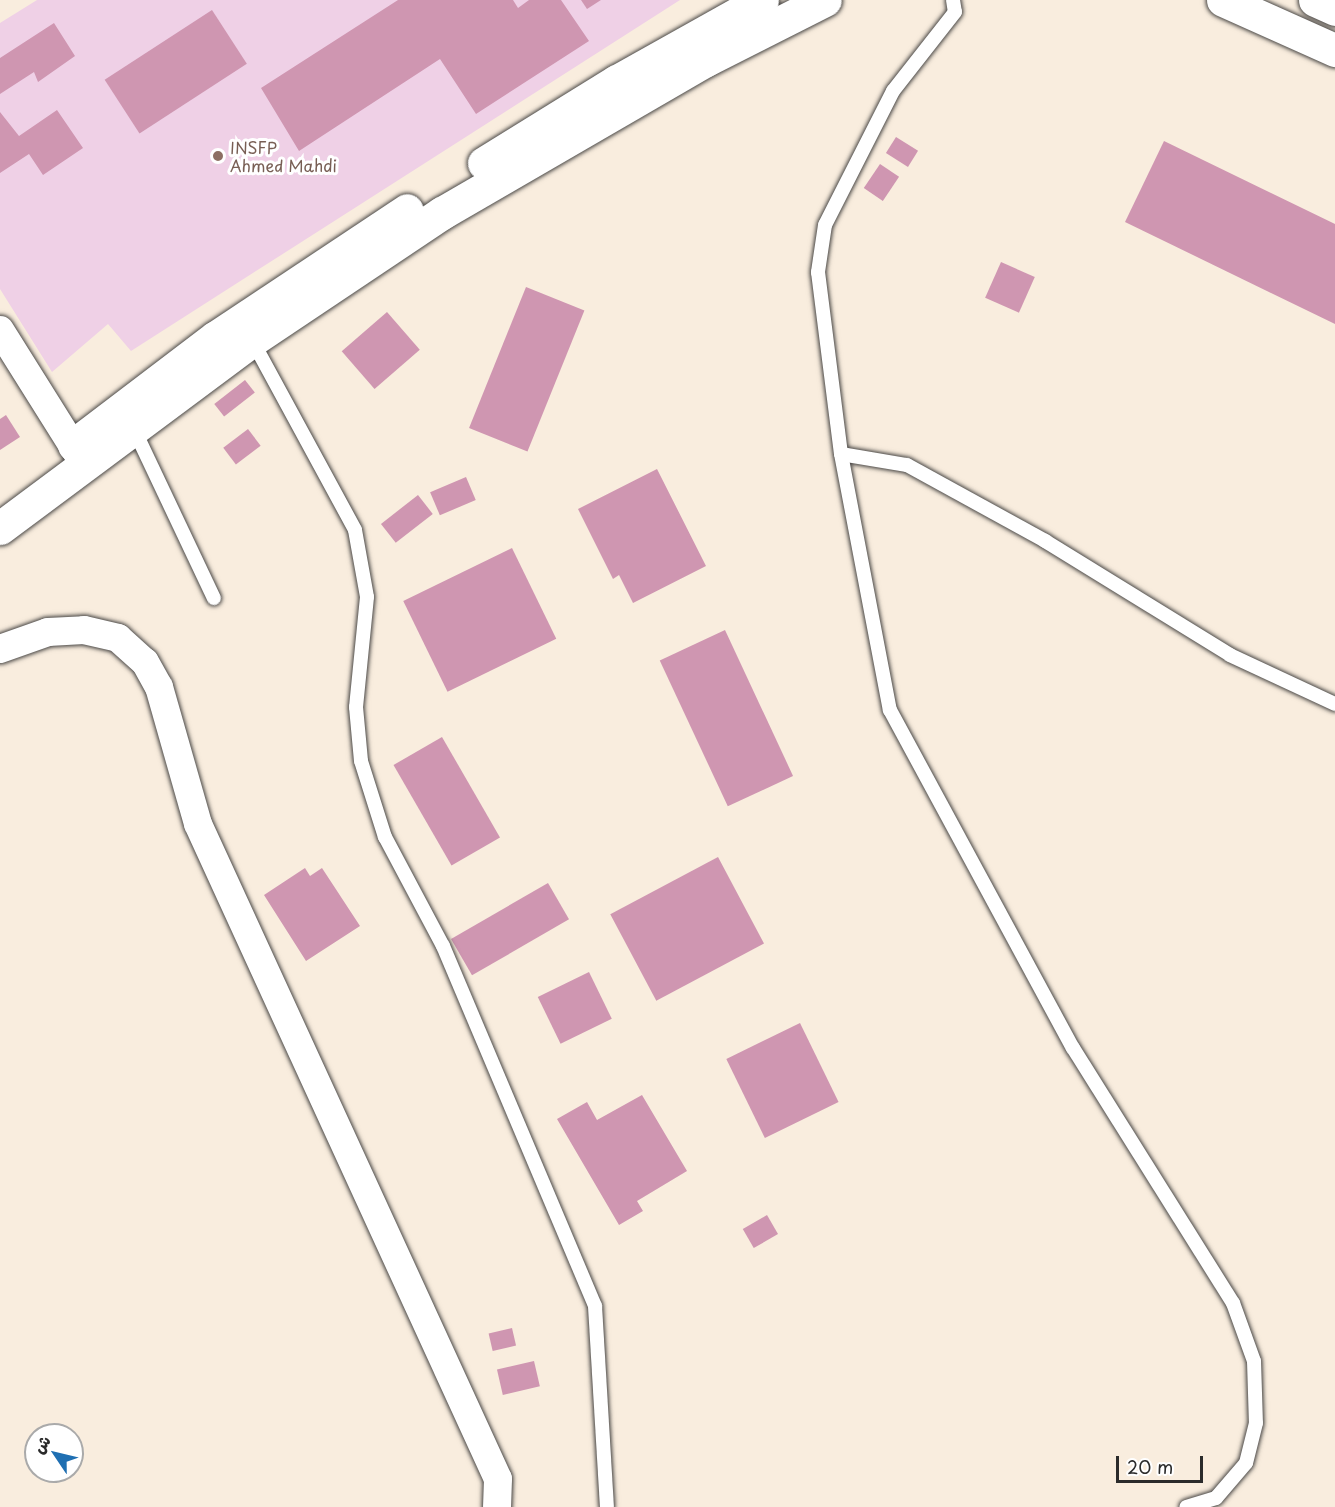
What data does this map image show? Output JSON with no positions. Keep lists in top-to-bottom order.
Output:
{
  "places": ["INSFP Ahmed Mahdi"],
  "scale_bar": "20 m",
  "north": "top left"
}
